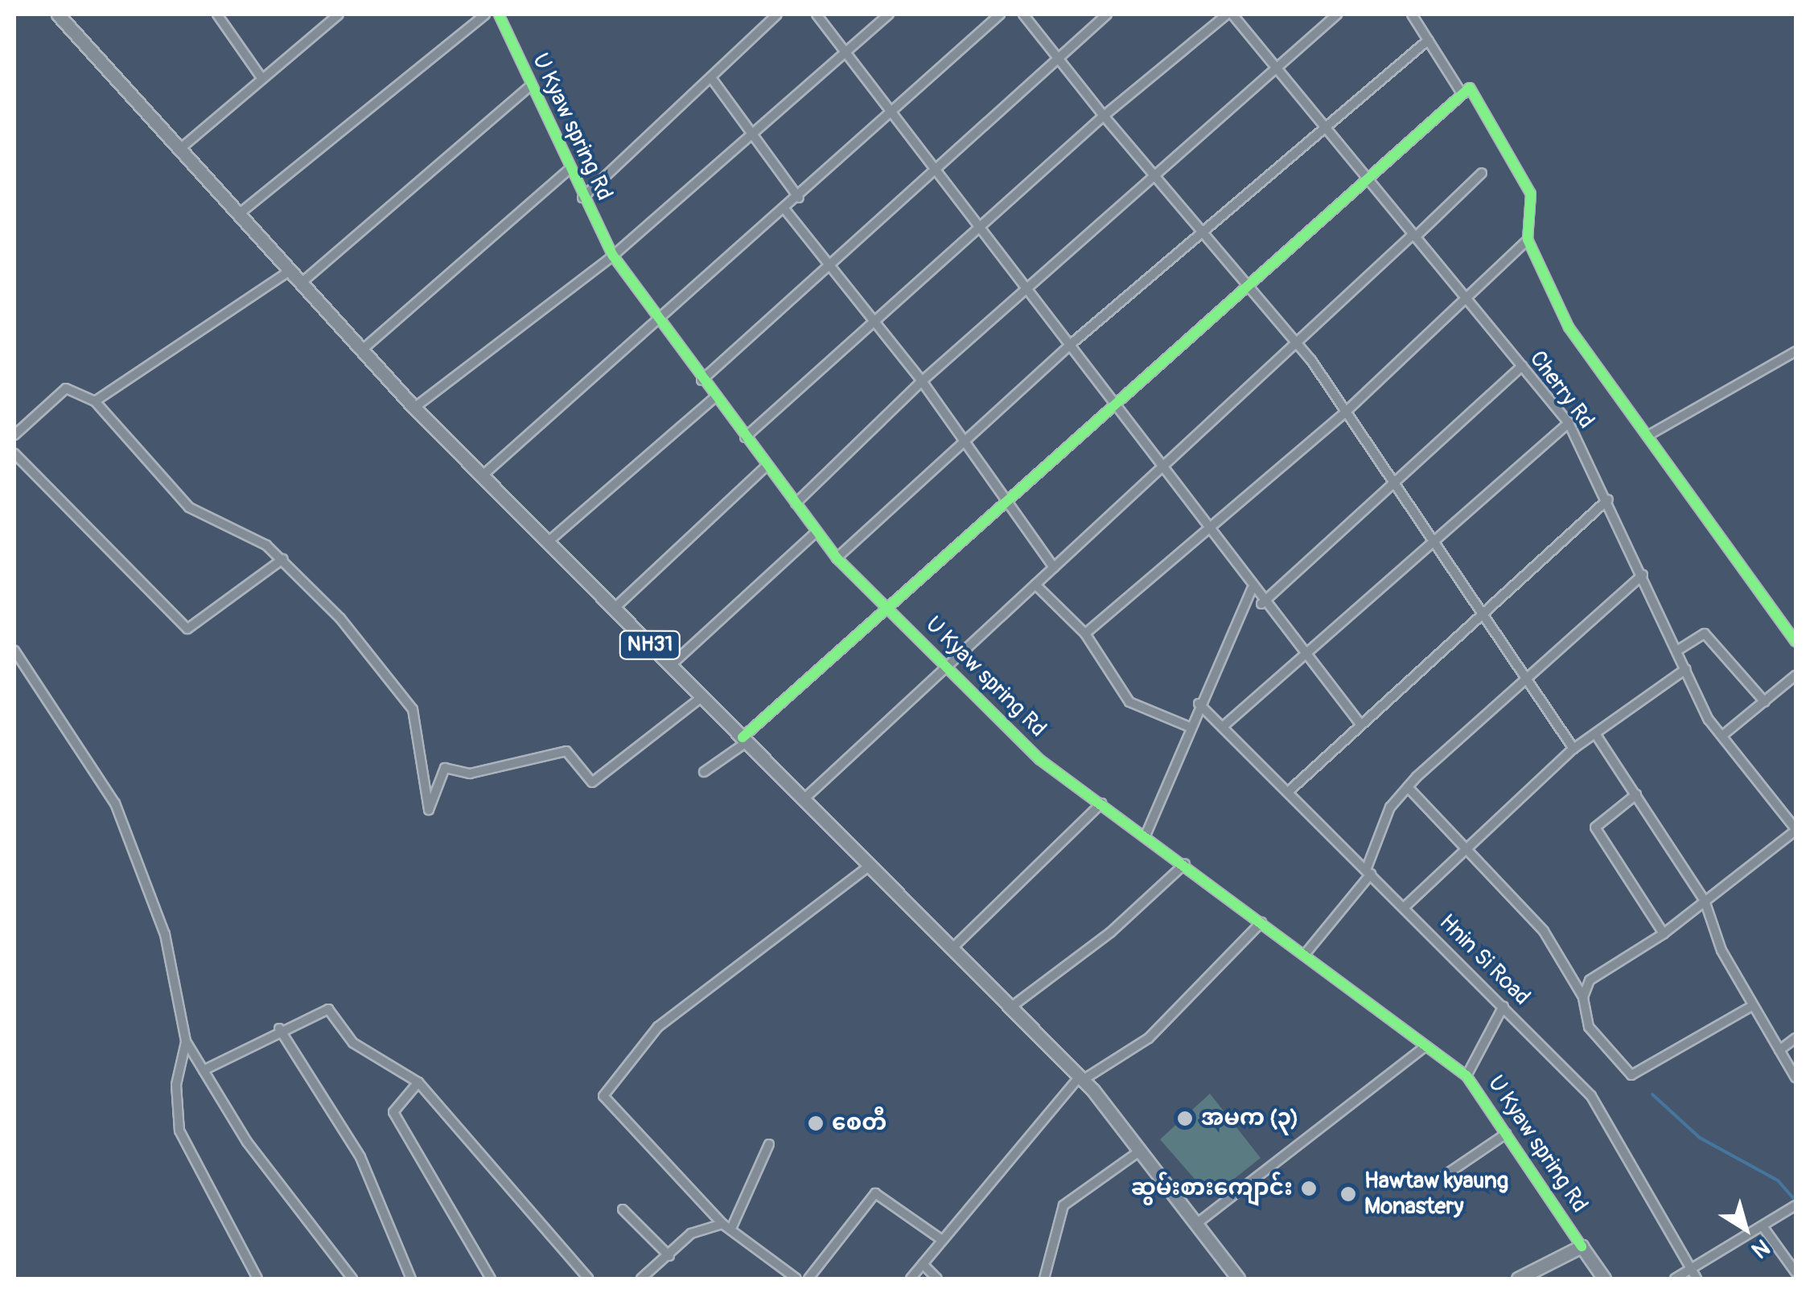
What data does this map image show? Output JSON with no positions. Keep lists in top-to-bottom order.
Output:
{
  "streets": {
    "highway": ["NH31"],
    "street": ["U Kyaw spring Rd", "Cherry Rd", "Hnin Si Road"]
  },
  "places": [
    "အမက (၃)",
    "စေတီ",
    "ဆွမ်းစားကျောင်း",
    "Hawtaw kyaung Monastery"
  ],
  "north": "bottom right"
}
